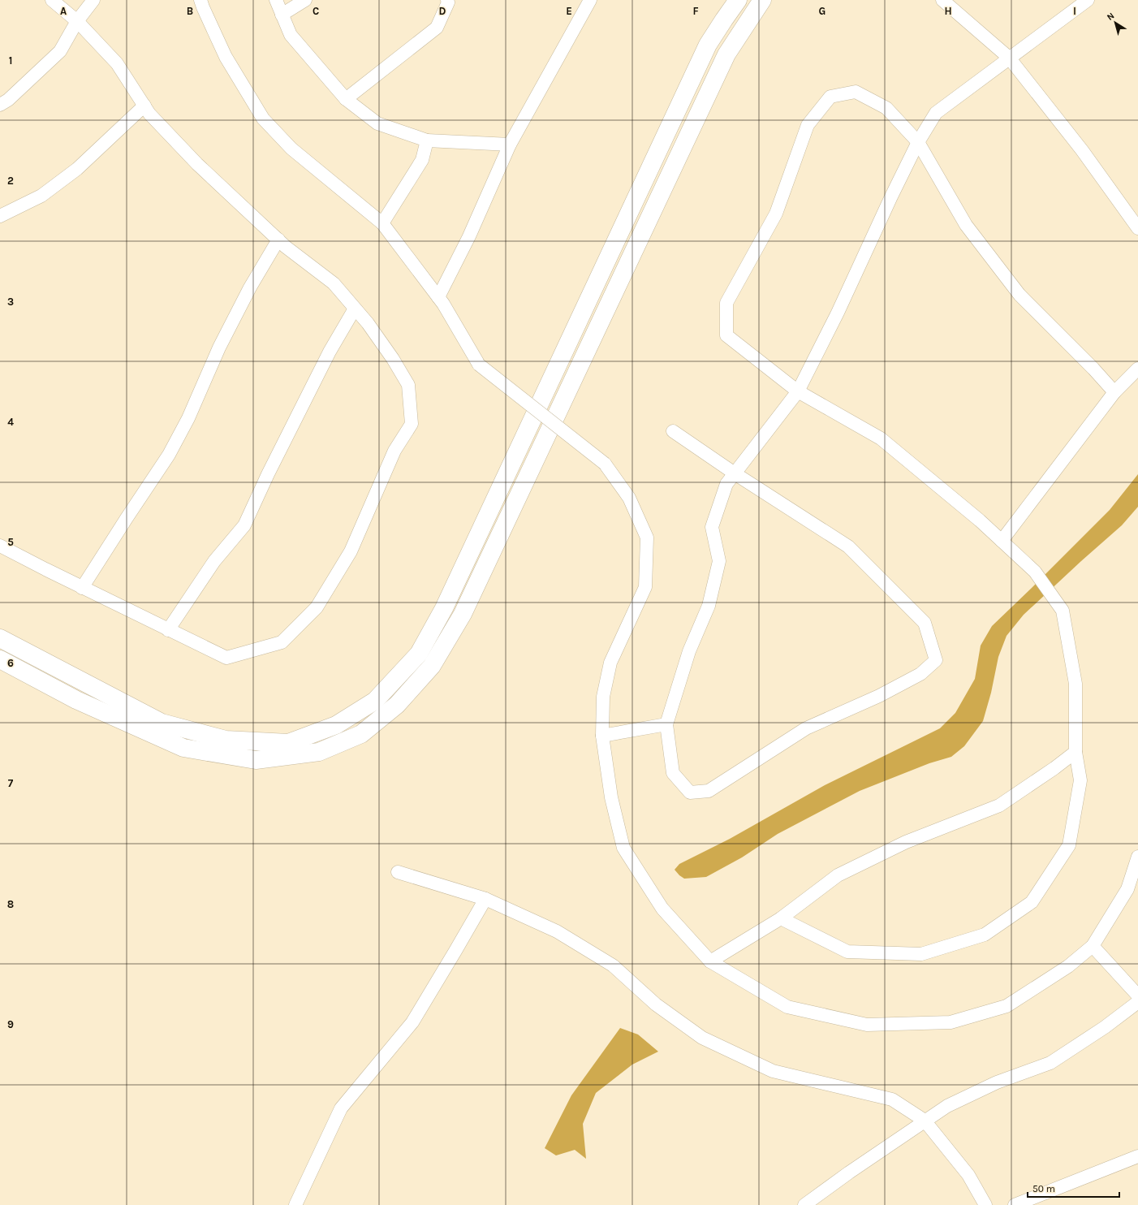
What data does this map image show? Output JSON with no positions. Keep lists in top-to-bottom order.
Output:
{
  "scale_bar": "50 m",
  "north": "top left",
  "grid": {
    "columns": [
      "A",
      "B",
      "C",
      "D",
      "E",
      "F",
      "G",
      "H",
      "I"
    ],
    "rows": [
      "1",
      "2",
      "3",
      "4",
      "5",
      "6",
      "7",
      "8",
      "9"
    ]
  }
}
